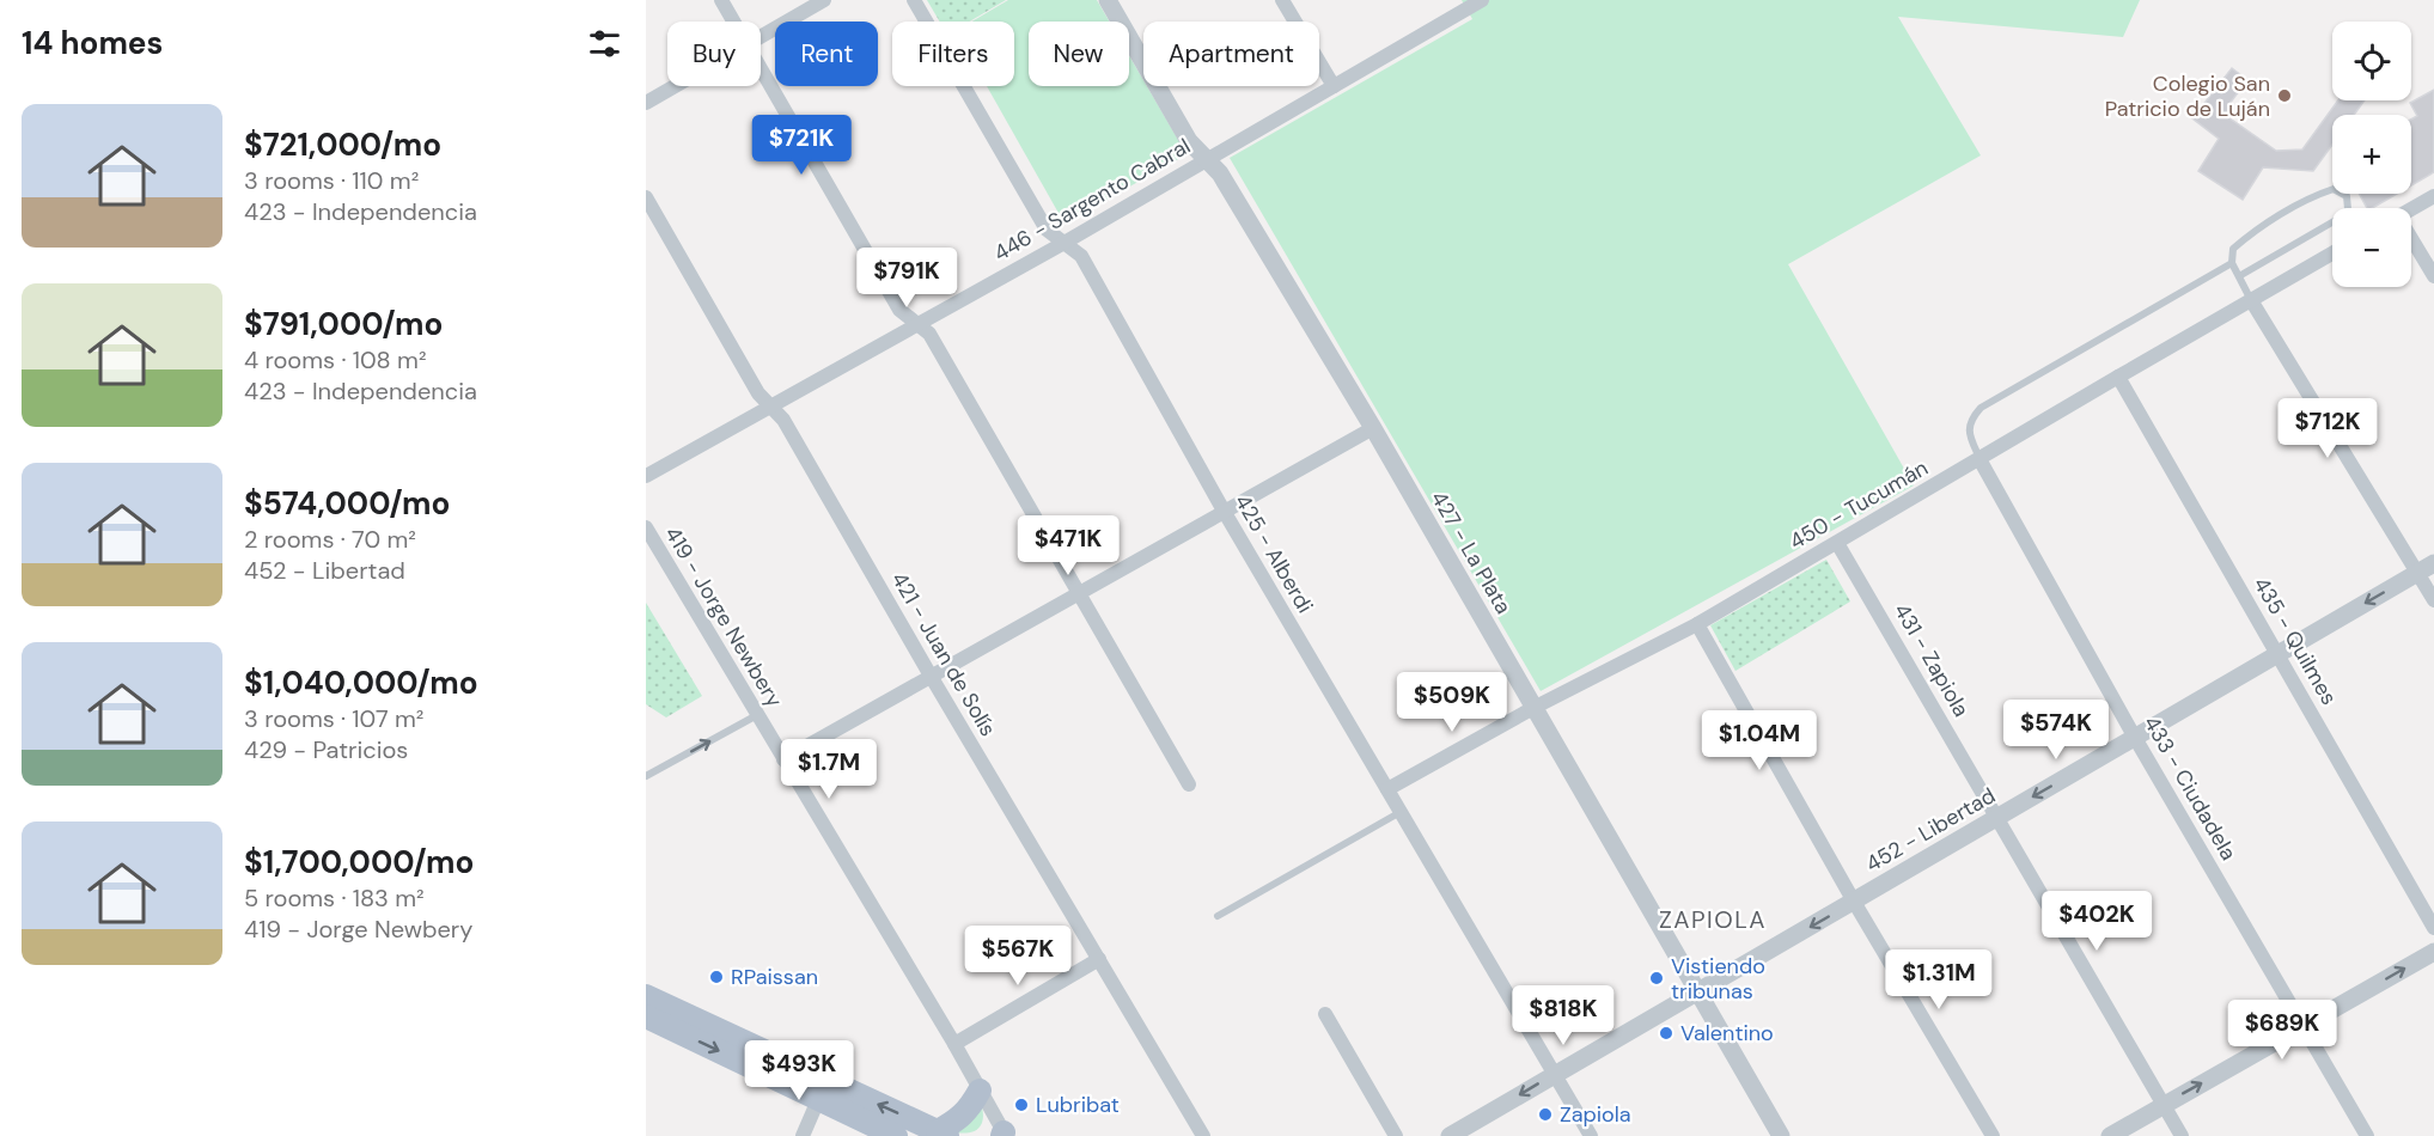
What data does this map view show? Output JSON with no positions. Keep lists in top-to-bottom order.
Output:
{
  "streets": {
    "street": [
      "446 - Sargento Cabral",
      "450 - Tucumán",
      "427 - La Plata",
      "425 - Alberdi",
      "419 - Jorge Newbery",
      "435 - Quilmes",
      "421 - Juan de Solís",
      "431 - Zapiola",
      "433 - Ciudadela",
      "452 - Libertad"
    ]
  },
  "crossings": [
    ["446 - Sargento Cabral", "427 - La Plata"],
    ["446 - Sargento Cabral", "425 - Alberdi"],
    ["446 - Sargento Cabral", "421 - Juan de Solís"],
    ["450 - Tucumán", "427 - La Plata"],
    ["450 - Tucumán", "425 - Alberdi"],
    ["450 - Tucumán", "435 - Quilmes"],
    ["450 - Tucumán", "431 - Zapiola"],
    ["450 - Tucumán", "433 - Ciudadela"],
    ["427 - La Plata", "452 - Libertad"],
    ["425 - Alberdi", "452 - Libertad"],
    ["435 - Quilmes", "452 - Libertad"],
    ["431 - Zapiola", "452 - Libertad"],
    ["433 - Ciudadela", "452 - Libertad"]
  ],
  "one_way": ["452 - Libertad"],
  "districts": ["ZAPIOLA"],
  "places": [
    "Colegio San Patricio de Luján",
    "RPaissan",
    "Vistiendo tribunas",
    "Valentino",
    "Lubribat",
    "Zapiola"
  ],
  "page": {
    "heading": "14 homes",
    "map_buttons": ["+", "−"],
    "chip": [
      "Buy",
      "Rent",
      "Filters",
      "New",
      "Apartment"
    ],
    "list": [
      {
        "name": "$721,000/mo",
        "note": "3 rooms · 110 m² · 423 - Independencia"
      },
      {
        "name": "$791,000/mo",
        "note": "4 rooms · 108 m² · 423 - Independencia"
      },
      {
        "name": "$574,000/mo",
        "note": "2 rooms · 70 m² · 452 - Libertad"
      },
      {
        "name": "$1,040,000/mo",
        "note": "3 rooms · 107 m² · 429 - Patricios"
      },
      {
        "name": "$1,700,000/mo",
        "note": "5 rooms · 183 m² · 419 - Jorge Newbery"
      }
    ],
    "price": [
      "$721K",
      "$791K",
      "$712K",
      "$471K",
      "$509K",
      "$574K",
      "$1.04M",
      "$1.7M",
      "$402K",
      "$567K",
      "$1.31M",
      "$818K",
      "$689K",
      "$493K"
    ]
  }
}
